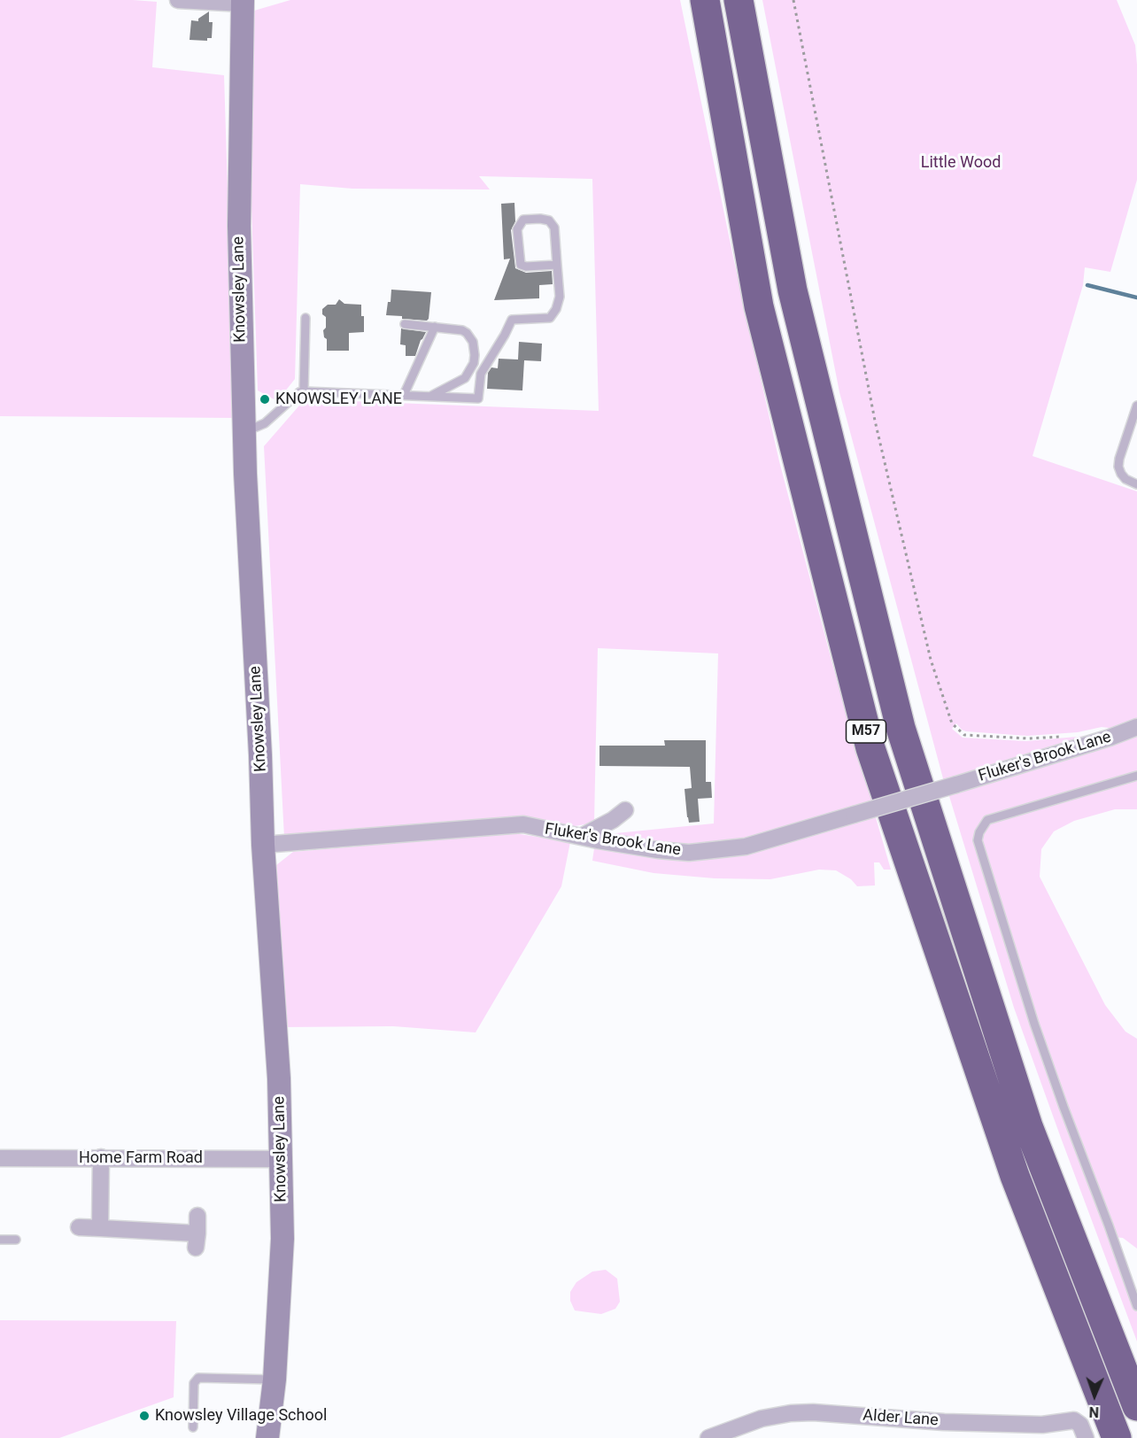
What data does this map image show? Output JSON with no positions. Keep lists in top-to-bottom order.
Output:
{
  "streets": {
    "highway": ["M57"],
    "main road": ["Knowsley Lane"],
    "street": ["Fluker's Brook Lane", "Home Farm Road", "Alder Lane"]
  },
  "crossings": [
    ["Knowsley Lane", "Fluker's Brook Lane"],
    ["Knowsley Lane", "Home Farm Road"]
  ],
  "parks": ["Little Wood"],
  "places": ["KNOWSLEY LANE", "Knowsley Village School"],
  "north": "bottom"
}
